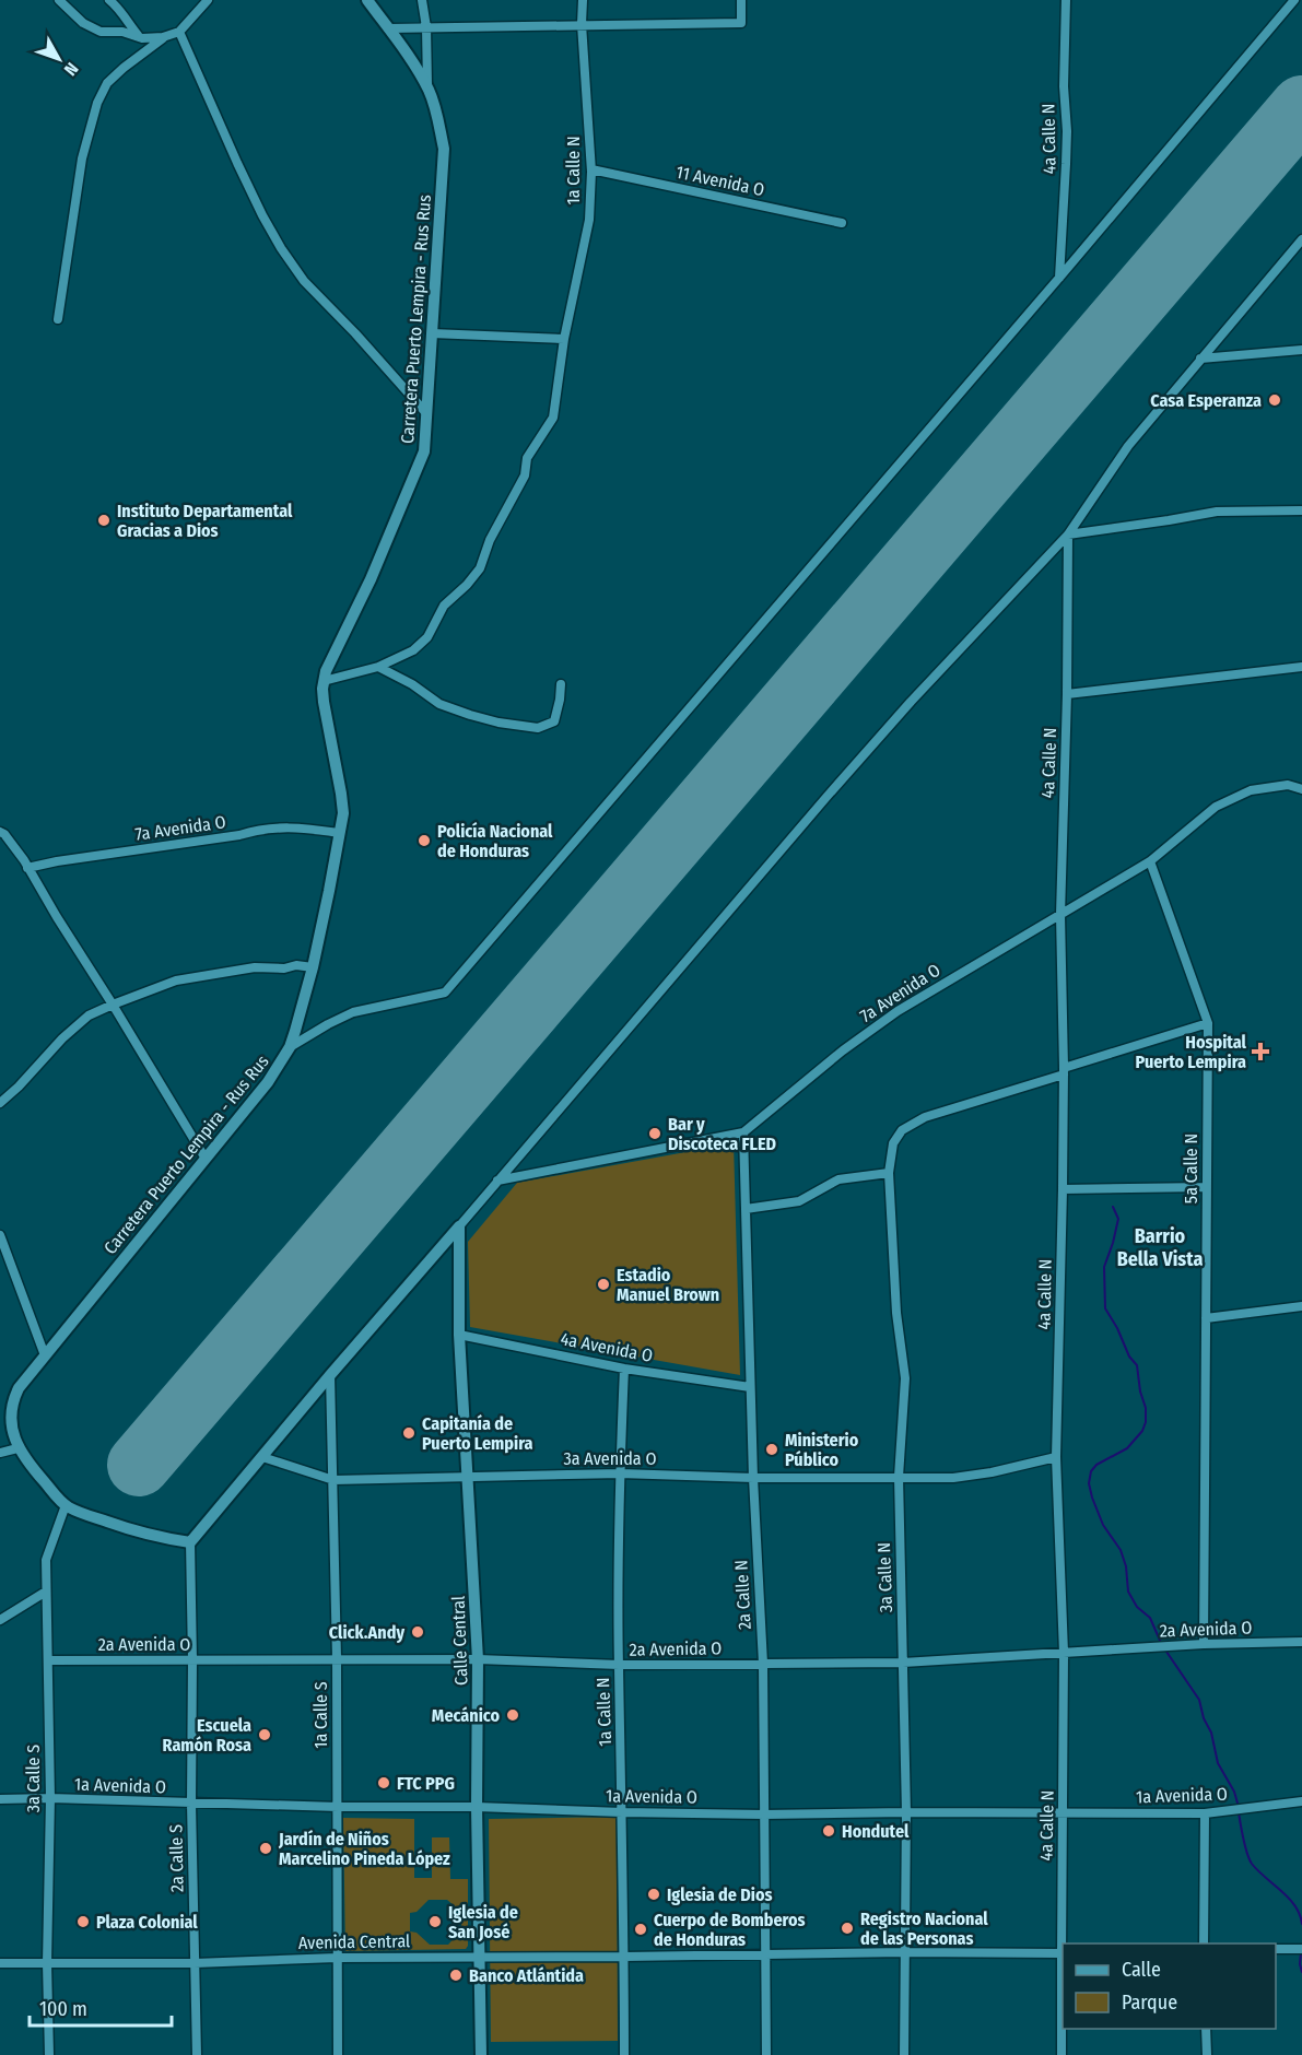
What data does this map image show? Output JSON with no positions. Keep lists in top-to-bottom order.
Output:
{
  "streets": {
    "street": [
      "4a Calle N",
      "1a Calle N",
      "11 Avenida O",
      "Carretera Puerto Lempira - Rus Rus",
      "7a Avenida O",
      "5a Calle N",
      "4a Avenida O",
      "3a Avenida O",
      "3a Calle N",
      "2a Calle N",
      "2a Avenida O",
      "Calle Central",
      "1a Calle S",
      "3a Calle S",
      "1a Avenida O",
      "2a Calle S",
      "Avenida Central"
    ]
  },
  "crossings": [
    ["4a Calle N", "7a Avenida O"],
    ["4a Calle N", "3a Avenida O"],
    ["4a Calle N", "3a Calle N"],
    ["4a Calle N", "2a Avenida O"],
    ["4a Calle N", "1a Avenida O"],
    ["4a Calle N", "Avenida Central"],
    ["1a Calle N", "11 Avenida O"],
    ["1a Calle N", "Carretera Puerto Lempira - Rus Rus"],
    ["1a Calle N", "4a Avenida O"],
    ["1a Calle N", "3a Avenida O"],
    ["1a Calle N", "2a Avenida O"],
    ["1a Calle N", "1a Avenida O"],
    ["1a Calle N", "Avenida Central"],
    ["Carretera Puerto Lempira - Rus Rus", "7a Avenida O"],
    ["Carretera Puerto Lempira - Rus Rus", "3a Calle S"],
    ["Carretera Puerto Lempira - Rus Rus", "2a Calle S"],
    ["7a Avenida O", "5a Calle N"],
    ["7a Avenida O", "2a Calle N"],
    ["5a Calle N", "3a Calle N"],
    ["5a Calle N", "2a Avenida O"],
    ["4a Avenida O", "2a Calle N"],
    ["4a Avenida O", "Calle Central"],
    ["3a Avenida O", "3a Calle N"],
    ["3a Avenida O", "2a Calle N"],
    ["3a Avenida O", "Calle Central"],
    ["3a Avenida O", "1a Calle S"],
    ["3a Calle N", "2a Avenida O"],
    ["3a Calle N", "1a Avenida O"],
    ["3a Calle N", "Avenida Central"],
    ["2a Calle N", "2a Avenida O"],
    ["2a Calle N", "1a Avenida O"],
    ["2a Calle N", "Avenida Central"],
    ["2a Avenida O", "Calle Central"],
    ["2a Avenida O", "1a Calle S"],
    ["2a Avenida O", "3a Calle S"],
    ["2a Avenida O", "2a Calle S"],
    ["Calle Central", "1a Avenida O"],
    ["Calle Central", "Avenida Central"],
    ["1a Calle S", "1a Avenida O"],
    ["1a Calle S", "Avenida Central"],
    ["3a Calle S", "1a Avenida O"],
    ["3a Calle S", "Avenida Central"],
    ["1a Avenida O", "2a Calle S"],
    ["2a Calle S", "Avenida Central"]
  ],
  "districts": ["Barrio Bella Vista"],
  "places": {
    "other": [
      "Casa Esperanza",
      "Instituto Departamental Gracias a Dios",
      "Policía Nacional de Honduras",
      "Bar y Discoteca FLED",
      "Estadio Manuel Brown",
      "Capitanía de Puerto Lempira",
      "Ministerio Público",
      "Click.Andy",
      "Mecánico",
      "Escuela Ramón Rosa",
      "FTC PPG",
      "Hondutel",
      "Jardín de Niños Marcelino Pineda López",
      "Iglesia de Dios",
      "Plaza Colonial",
      "Iglesia de San José",
      "Registro Nacional de las Personas",
      "Cuerpo de Bomberos de Honduras",
      "Banco Atlántida"
    ],
    "health": ["Hospital Puerto Lempira"]
  },
  "legend": ["Calle", "Parque"],
  "scale_bar": "100 m",
  "north": "bottom right"
}
